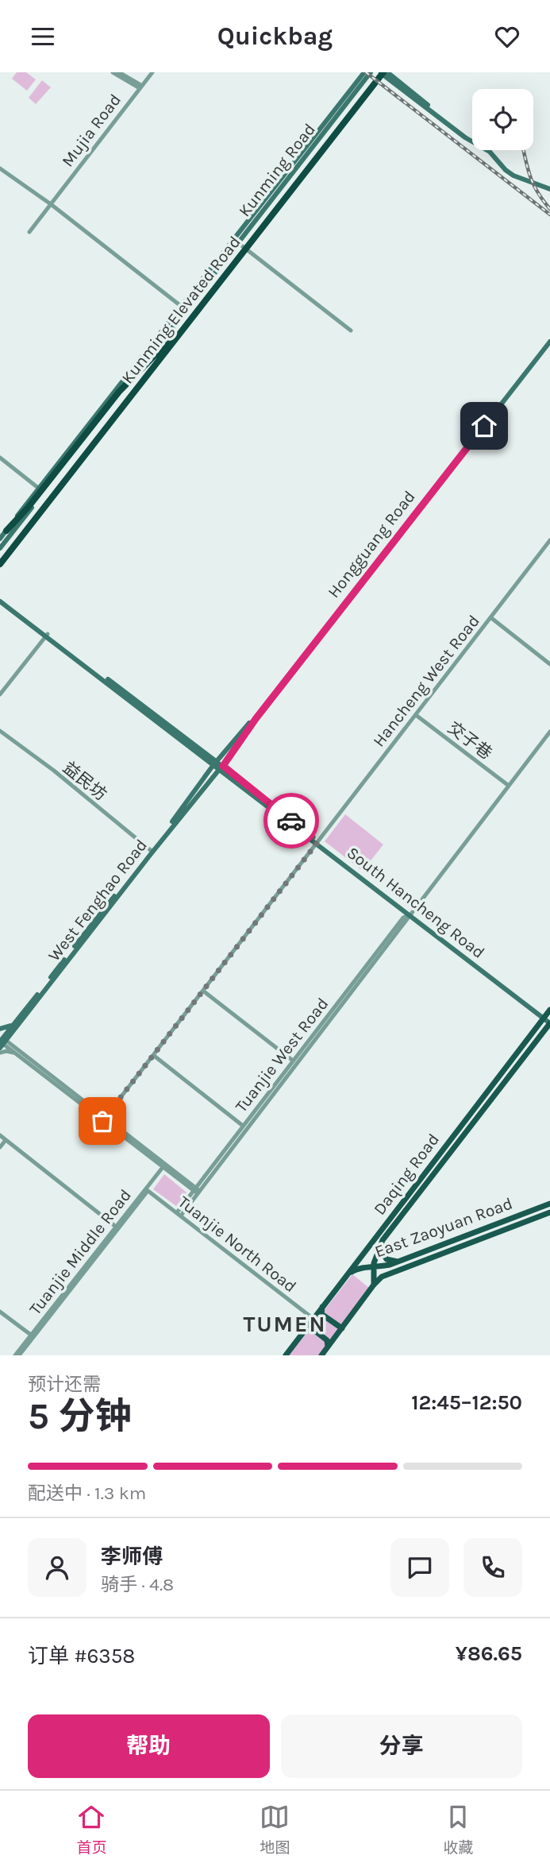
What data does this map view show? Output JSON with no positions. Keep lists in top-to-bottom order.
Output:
{
  "streets": {
    "highway": ["Kunming Elevated Road"],
    "main road": [
      "Kunming Road",
      "Hongguang Road",
      "West Fenghao Road",
      "South Hancheng Road",
      "Daqing Road",
      "East Zaoyuan Road"
    ],
    "street": [
      "Mujia Road",
      "Hancheng West Road",
      "交子巷",
      "益民坊",
      "Tuanjie West Road",
      "Tuanjie North Road",
      "Tuanjie Middle Road"
    ]
  },
  "crossings": [
    ["Hongguang Road", "West Fenghao Road"],
    ["Hongguang Road", "South Hancheng Road"],
    ["Hancheng West Road", "交子巷"],
    ["Hancheng West Road", "South Hancheng Road"],
    ["交子巷", "Tuanjie West Road"],
    ["益民坊", "West Fenghao Road"],
    ["West Fenghao Road", "South Hancheng Road"],
    ["South Hancheng Road", "Tuanjie West Road"],
    ["South Hancheng Road", "Daqing Road"],
    ["Tuanjie West Road", "Tuanjie North Road"],
    ["Daqing Road", "East Zaoyuan Road"],
    ["Daqing Road", "Tuanjie North Road"],
    ["Tuanjie North Road", "Tuanjie Middle Road"]
  ],
  "districts": ["TUMEN"],
  "page": {
    "header": "Quickbag",
    "heading": ["5 分钟", "预计还需", "12:45–12:50"],
    "panel": [
      "李师傅",
      "骑手 · 4.8",
      "订单 #6358",
      "¥86.65"
    ],
    "bar": "配送中 · 1.3 km",
    "buttons": ["帮助", "分享"],
    "tabs": ["首页", "地图", "收藏"]
  }
}
